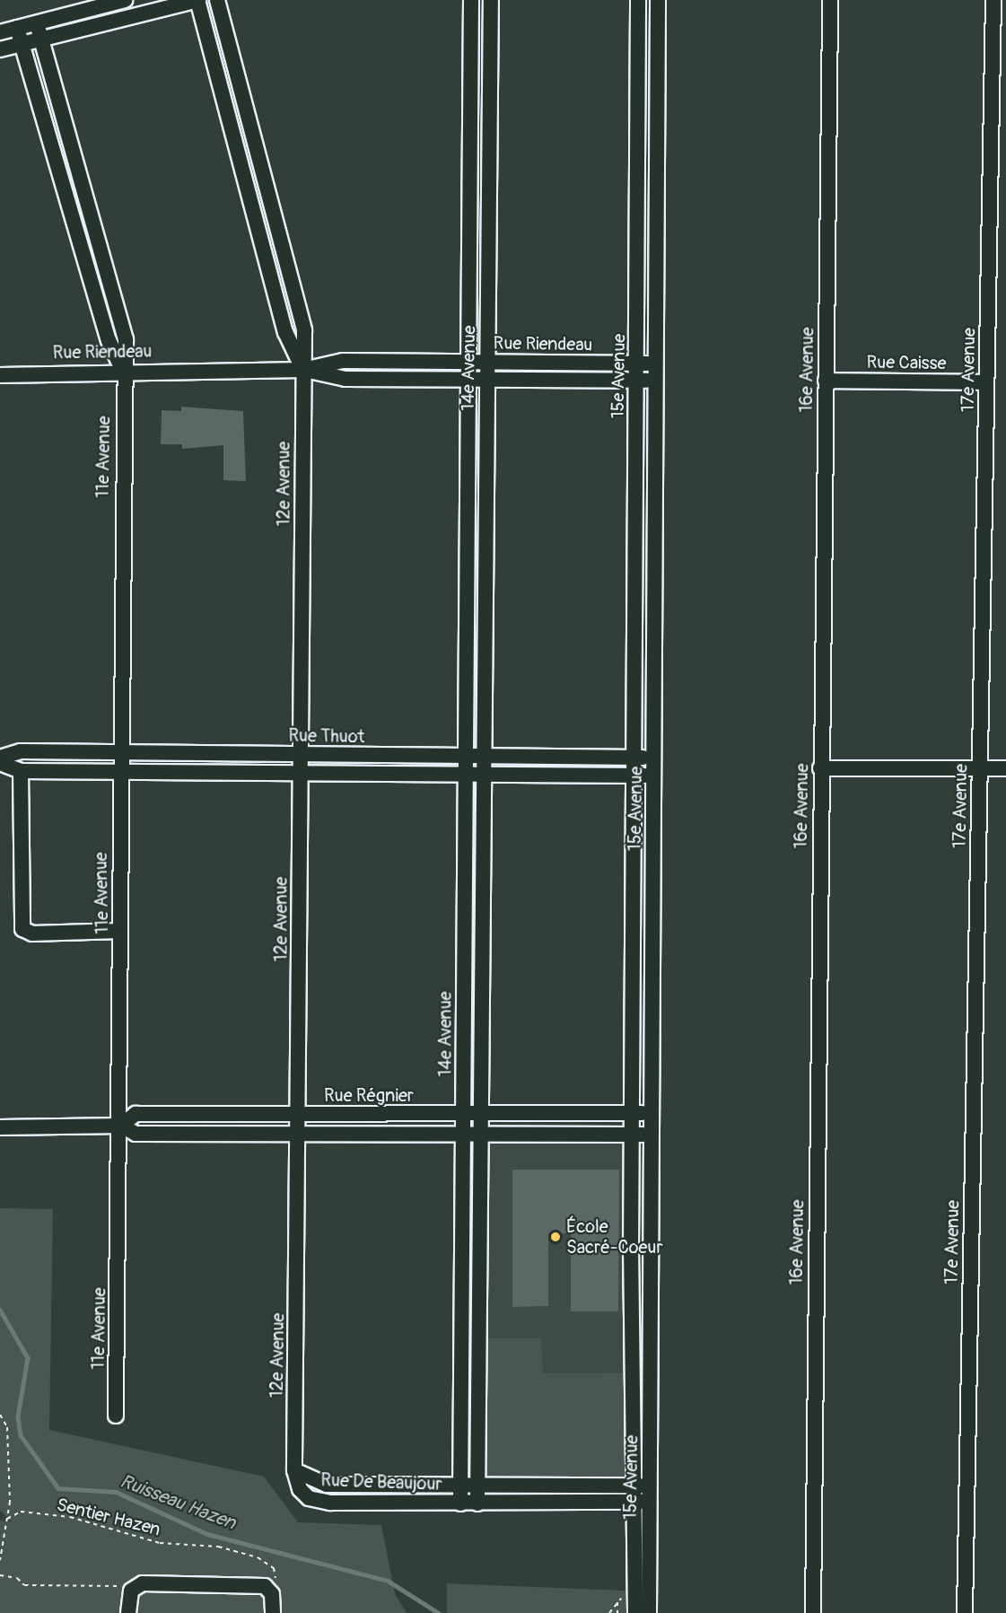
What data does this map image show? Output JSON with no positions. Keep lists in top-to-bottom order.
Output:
{
  "streets": {
    "street": [
      "Rue Riendeau",
      "Rue Caisse",
      "14e Avenue",
      "16e Avenue",
      "17e Avenue",
      "15e Avenue",
      "11e Avenue",
      "12e Avenue",
      "Rue Thuot",
      "Rue Régnier",
      "Rue De Beaujour"
    ],
    "path": ["Sentier Hazen"]
  },
  "crossings": [
    ["Rue Riendeau", "14e Avenue"],
    ["Rue Riendeau", "15e Avenue"],
    ["Rue Riendeau", "11e Avenue"],
    ["Rue Riendeau", "12e Avenue"],
    ["Rue Caisse", "16e Avenue"],
    ["Rue Caisse", "17e Avenue"],
    ["14e Avenue", "Rue Thuot"],
    ["14e Avenue", "Rue Régnier"],
    ["14e Avenue", "Rue De Beaujour"],
    ["15e Avenue", "Rue Thuot"],
    ["15e Avenue", "Rue Régnier"],
    ["15e Avenue", "Rue De Beaujour"],
    ["11e Avenue", "Rue Thuot"],
    ["11e Avenue", "Rue Régnier"],
    ["12e Avenue", "Rue Thuot"],
    ["12e Avenue", "Rue Régnier"],
    ["12e Avenue", "Rue De Beaujour"]
  ],
  "water": ["Ruisseau Hazen"],
  "places": ["École Sacré-Coeur"]
}
